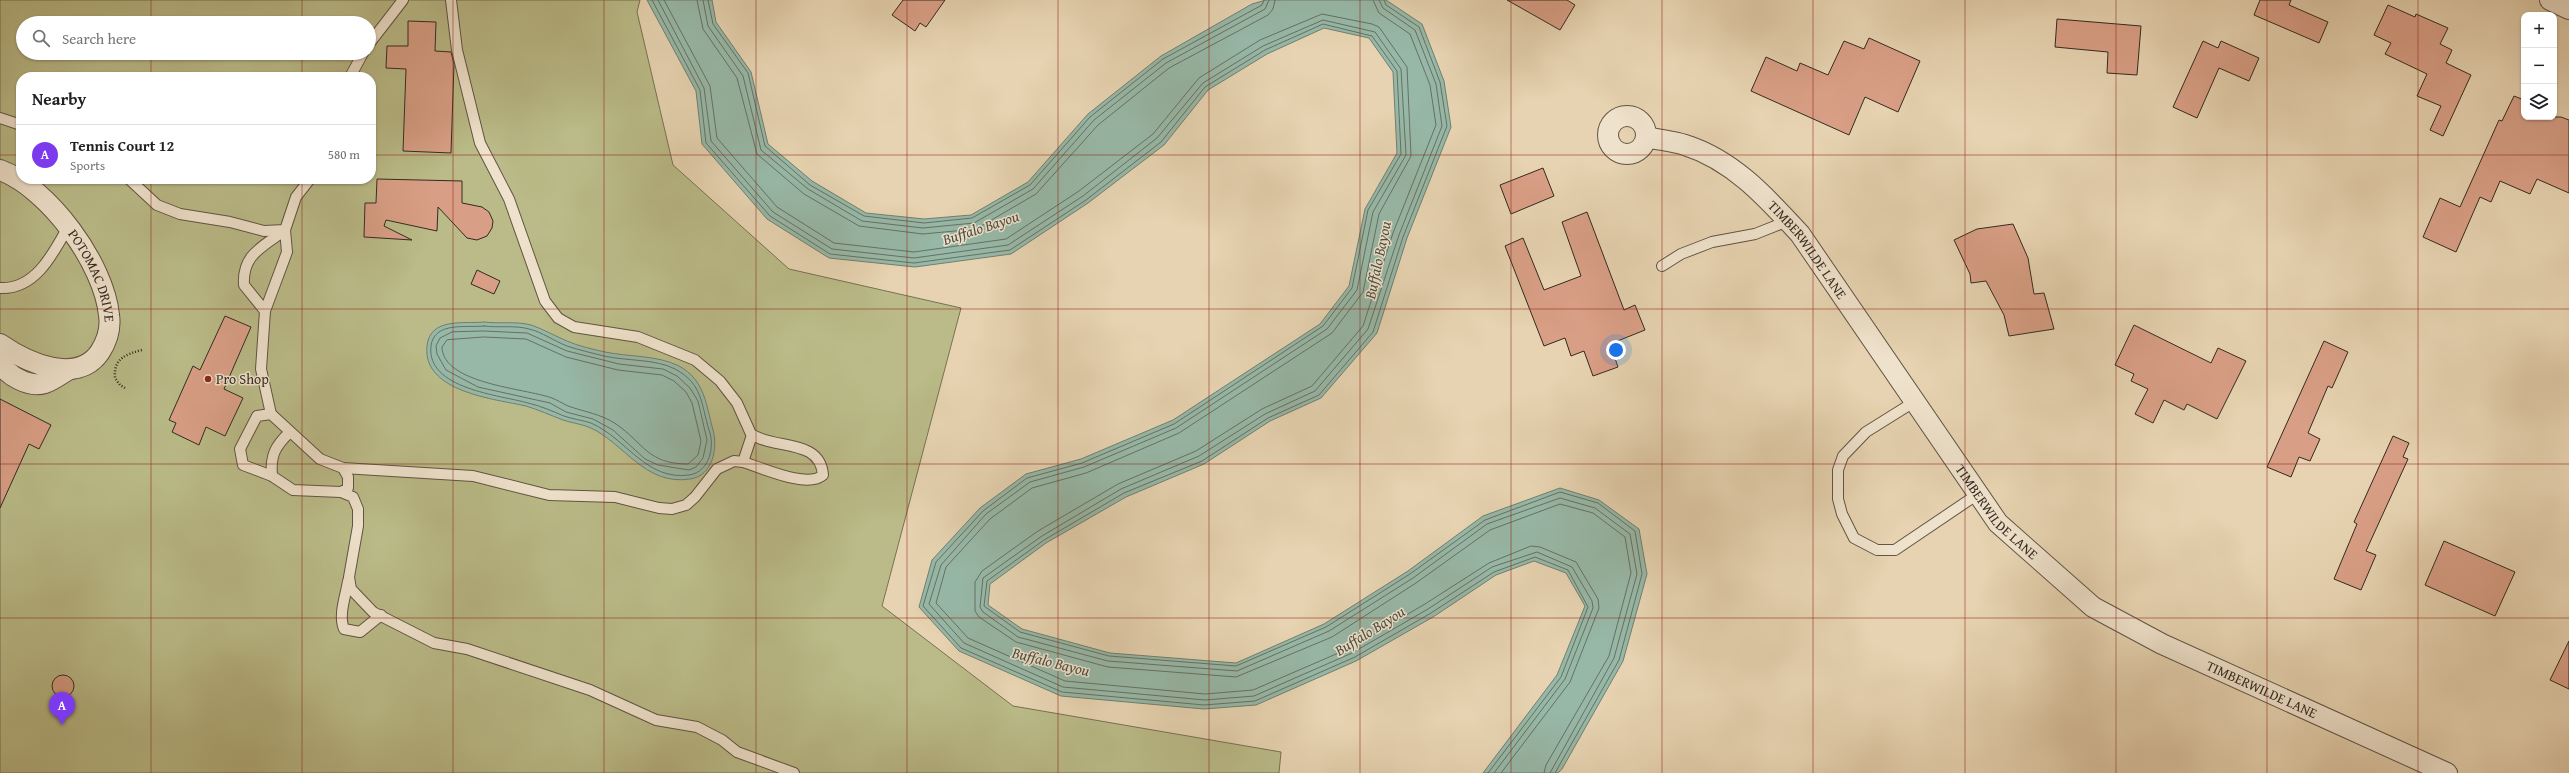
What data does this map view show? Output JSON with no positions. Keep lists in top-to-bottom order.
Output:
{
  "streets": {
    "street": ["TIMBERWILDE LANE", "POTOMAC DRIVE"]
  },
  "water": ["Buffalo Bayou"],
  "places": ["Pro Shop"],
  "page": {
    "map_buttons": ["+", "−"],
    "search": "Search here",
    "heading": "Nearby",
    "list": [
      {
        "mark": "A",
        "name": "Tennis Court 12",
        "note": "Sports",
        "value": "580 m"
      }
    ],
    "pins": "A"
  }
}
